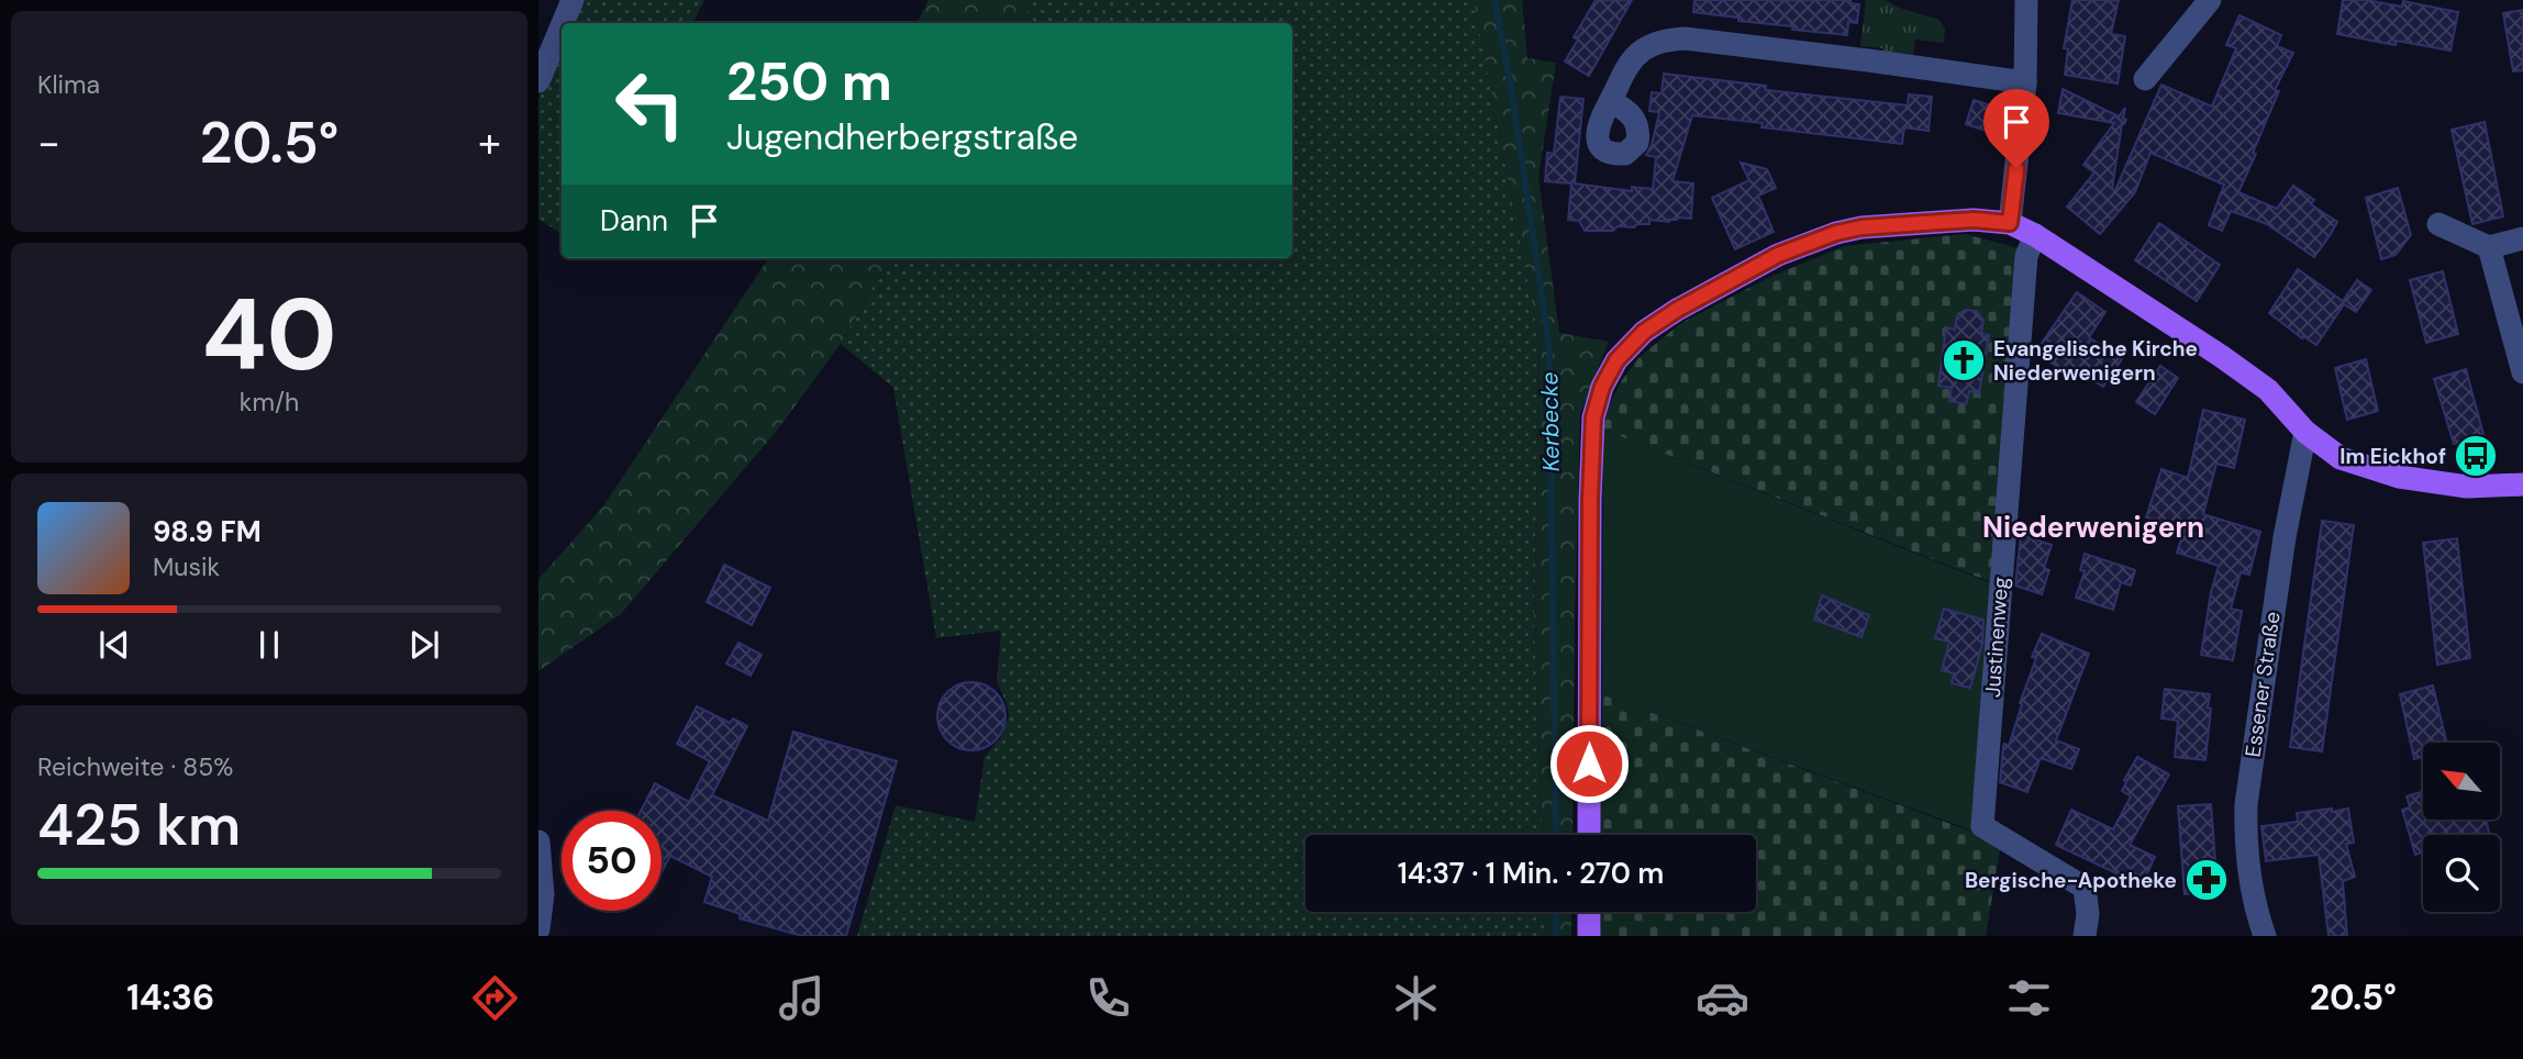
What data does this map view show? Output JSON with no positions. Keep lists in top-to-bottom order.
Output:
{
  "streets": {
    "street": ["Justinenweg", "Essener Straße"]
  },
  "districts": ["Niederwenigern"],
  "water": ["Kerbecke"],
  "places": {
    "church": ["Evangelische Kirche Niederwenigern"],
    "bus stop": ["Im Eickhof"],
    "pharmacy": ["Bergische-Apotheke"]
  },
  "north": "top left",
  "page": {
    "tile": [
      "Klima",
      ["40", "km/h"],
      ["Reichweite · 85%", "425 km"]
    ],
    "turn": ["250 m", "Jugendherbergstraße"],
    "heat": ["−", "20.5°", "+"],
    "then": "Dann",
    "song": ["98.9 FM", "Musik"],
    "limit": "50",
    "trip": "14:37 · 1 Min. · 270 m",
    "tabs": ["14:36", "20.5°"]
  }
}
